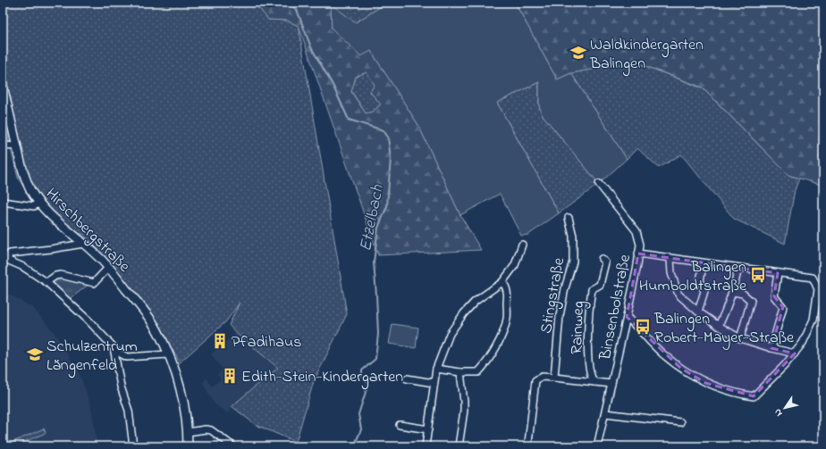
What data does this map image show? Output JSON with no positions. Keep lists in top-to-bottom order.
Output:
{
  "streets": {
    "street": [
      "Hirschbergstraße",
      "Stingstraße",
      "Binsenbolstraße",
      "Rainweg"
    ]
  },
  "water": ["Etzelbach"],
  "places": {
    "school or university": ["Waldkindergarten Balingen", "Schulzentrum Längenfeld"],
    "bus stop": ["Balingen Humboldtstraße", "Balingen Robert-Mayer-Straße"],
    "building": ["Pfadihaus", "Edith-Stein-Kindergarten"]
  },
  "north": "bottom left"
}
